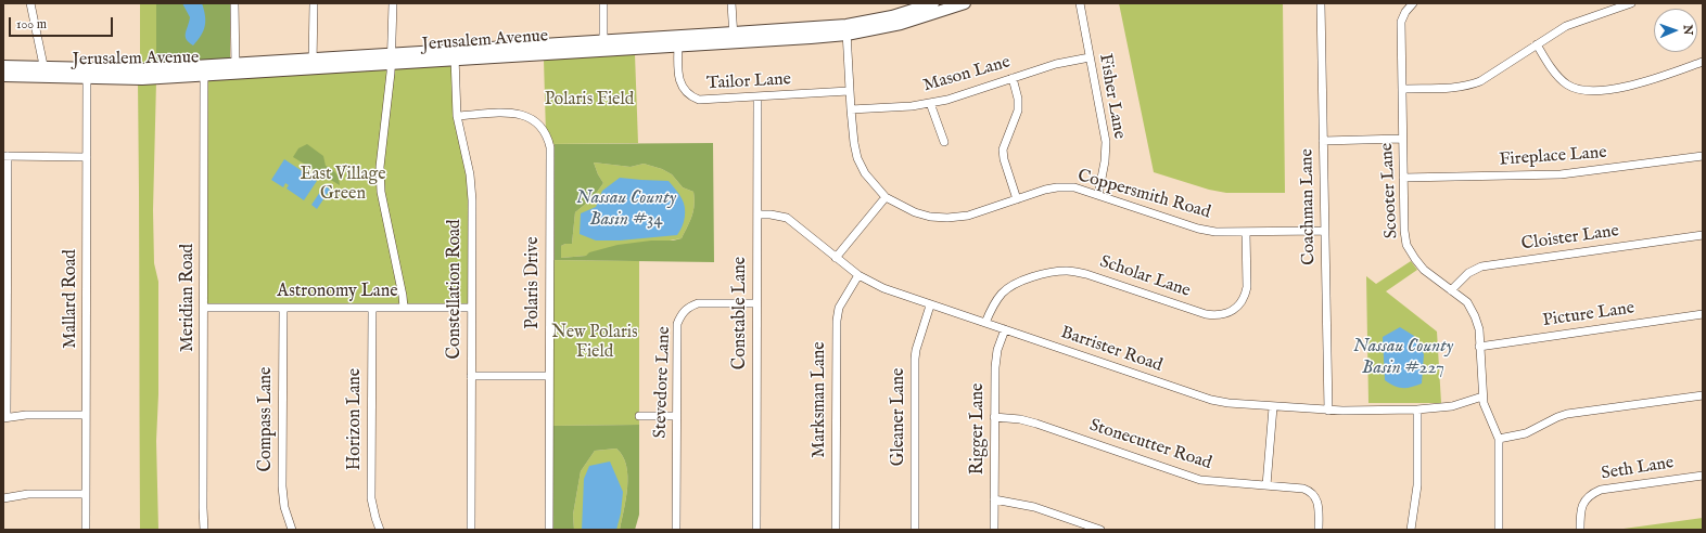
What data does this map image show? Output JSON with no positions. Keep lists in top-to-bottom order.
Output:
{
  "streets": {
    "main road": ["Jerusalem Avenue"],
    "street": [
      "Mason Lane",
      "Tailor Lane",
      "Fisher Lane",
      "Fireplace Lane",
      "Scooter Lane",
      "Coppersmith Road",
      "Coachman Lane",
      "Cloister Lane",
      "Scholar Lane",
      "Polaris Drive",
      "Constellation Road",
      "Astronomy Lane",
      "Meridian Road",
      "Mallard Road",
      "Constable Lane",
      "Picture Lane",
      "Barrister Road",
      "Stevedore Lane",
      "Marksman Lane",
      "Gleaner Lane",
      "Compass Lane",
      "Horizon Lane",
      "Rigger Lane",
      "Stonecutter Road",
      "Seth Lane"
    ]
  },
  "crossings": [
    ["Jerusalem Avenue", "Tailor Lane"],
    ["Jerusalem Avenue", "Coppersmith Road"],
    ["Jerusalem Avenue", "Constellation Road"],
    ["Jerusalem Avenue", "Meridian Road"],
    ["Jerusalem Avenue", "Mallard Road"],
    ["Mason Lane", "Fisher Lane"],
    ["Mason Lane", "Coppersmith Road"],
    ["Tailor Lane", "Coppersmith Road"],
    ["Tailor Lane", "Constable Lane"],
    ["Fisher Lane", "Coppersmith Road"],
    ["Fireplace Lane", "Scooter Lane"],
    ["Scooter Lane", "Cloister Lane"],
    ["Scooter Lane", "Picture Lane"],
    ["Scooter Lane", "Barrister Road"],
    ["Coppersmith Road", "Coachman Lane"],
    ["Coppersmith Road", "Scholar Lane"],
    ["Coachman Lane", "Barrister Road"],
    ["Scholar Lane", "Barrister Road"],
    ["Polaris Drive", "Constellation Road"],
    ["Constellation Road", "Astronomy Lane"],
    ["Astronomy Lane", "Meridian Road"],
    ["Astronomy Lane", "Compass Lane"],
    ["Astronomy Lane", "Horizon Lane"],
    ["Constable Lane", "Barrister Road"],
    ["Constable Lane", "Stevedore Lane"],
    ["Barrister Road", "Marksman Lane"],
    ["Barrister Road", "Gleaner Lane"],
    ["Barrister Road", "Rigger Lane"],
    ["Rigger Lane", "Stonecutter Road"]
  ],
  "water": ["Nassau County Basin #34", "Nassau County Basin #227"],
  "parks": ["Polaris Field", "East Village Green", "New Polaris Field"],
  "scale_bar": "100 m",
  "north": "right"
}
